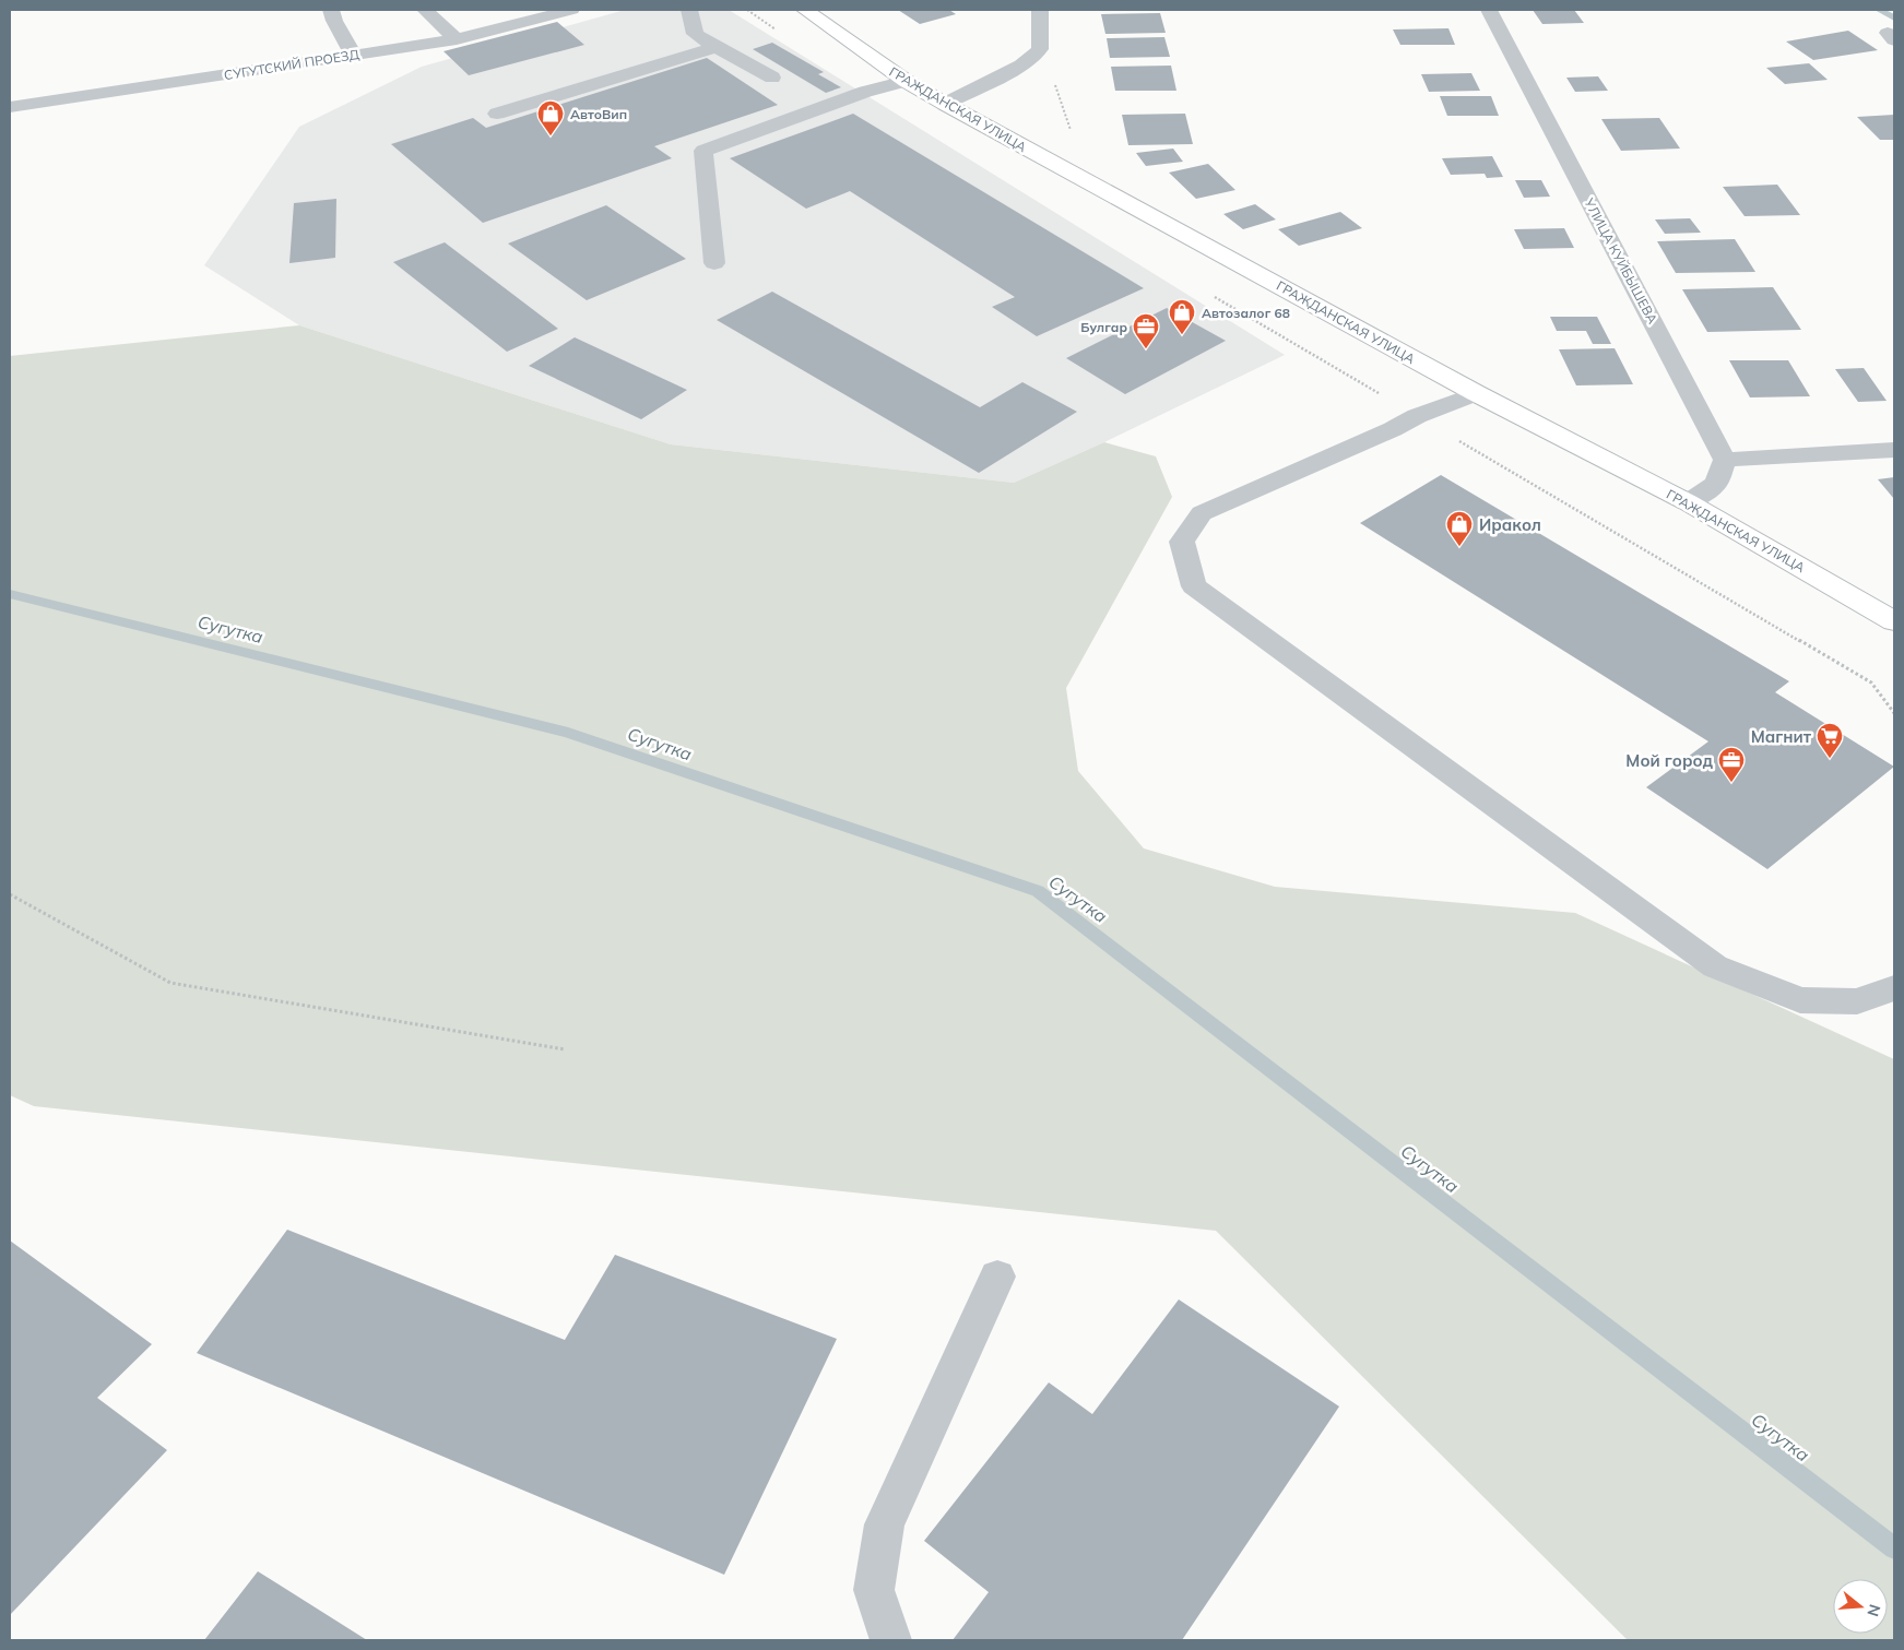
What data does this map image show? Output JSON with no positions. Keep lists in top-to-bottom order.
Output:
{
  "streets": {
    "main road": ["ГРАЖДАНСКАЯ УЛИЦА"],
    "street": ["СУГУТСКИЙ ПРОЕЗД", "УЛИЦА КУЙБЫШЕВА"]
  },
  "water": ["Сугутка"],
  "places": {
    "shop": ["АвтоВип", "Автозалог 68", "Иракол"],
    "office": ["Булгар", "Мой город"],
    "supermarket": ["Магнит"]
  },
  "north": "right"
}
